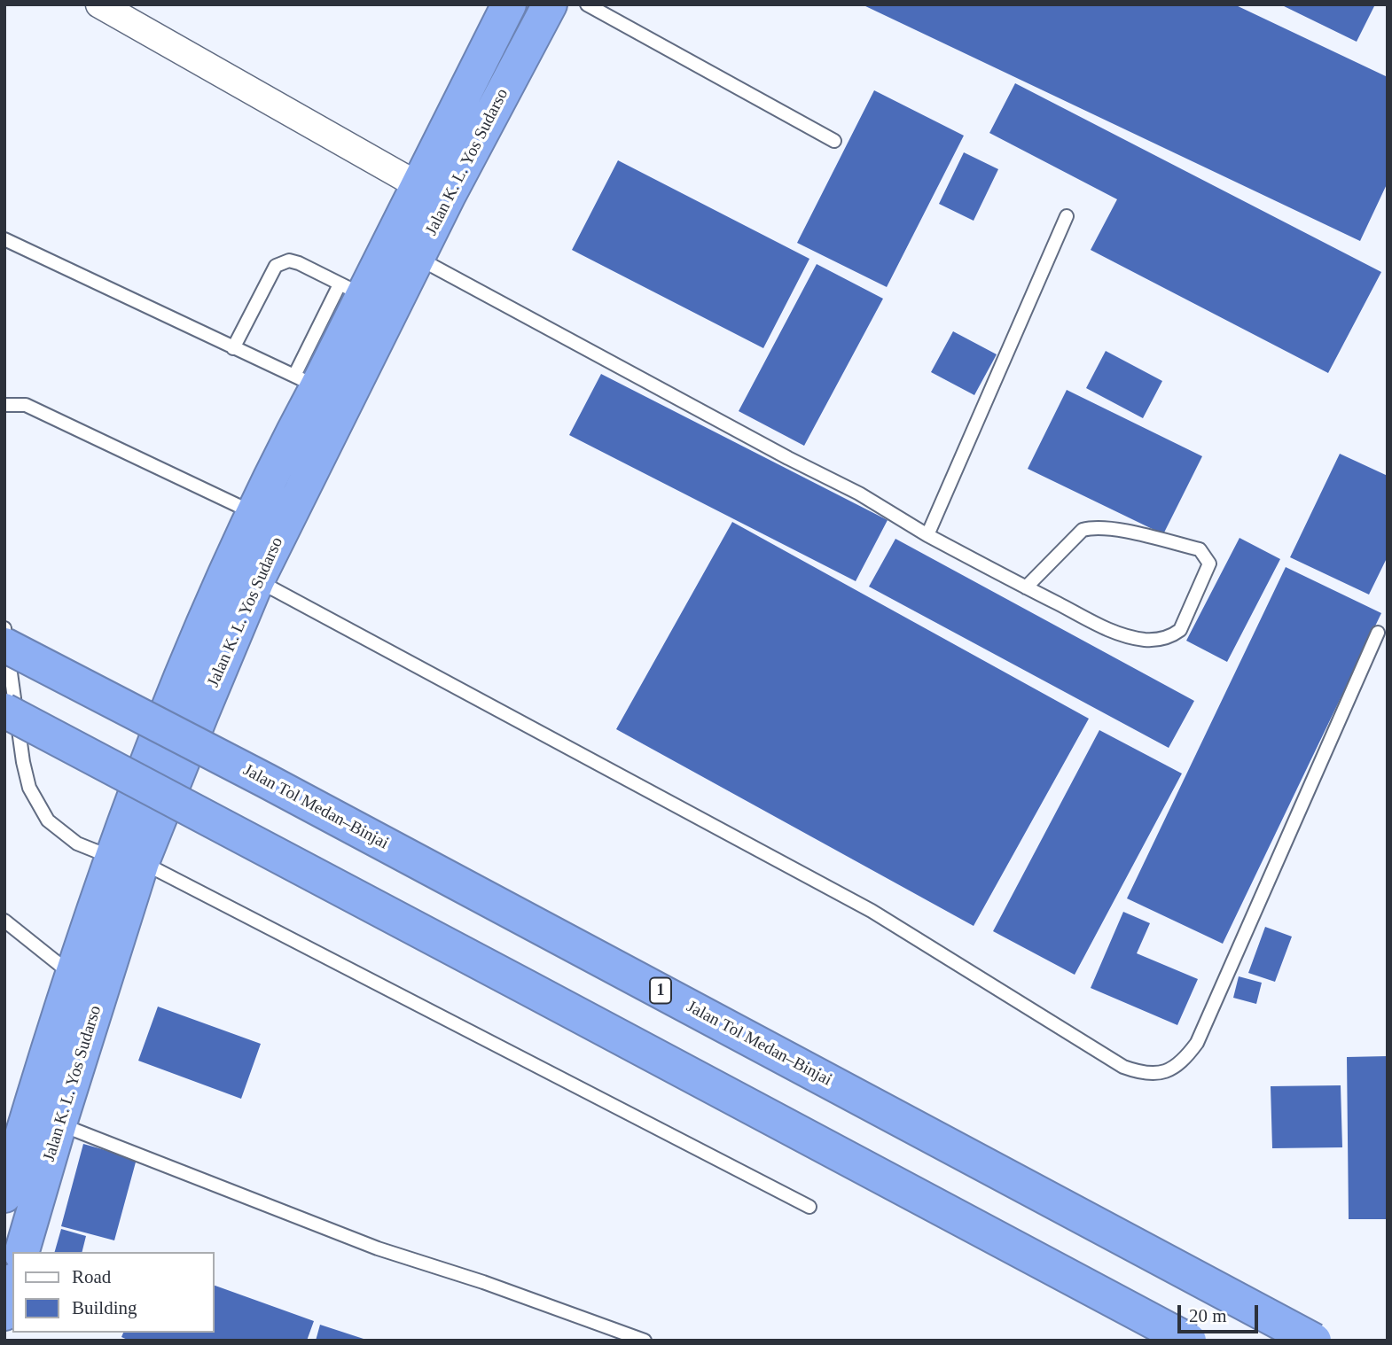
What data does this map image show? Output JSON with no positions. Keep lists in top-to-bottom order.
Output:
{
  "streets": {
    "highway": ["Jalan K. L. Yos Sudarso", "Jalan Tol Medan–Binjai", "1"]
  },
  "legend": ["Road", "Building"],
  "scale_bar": "20 m"
}
